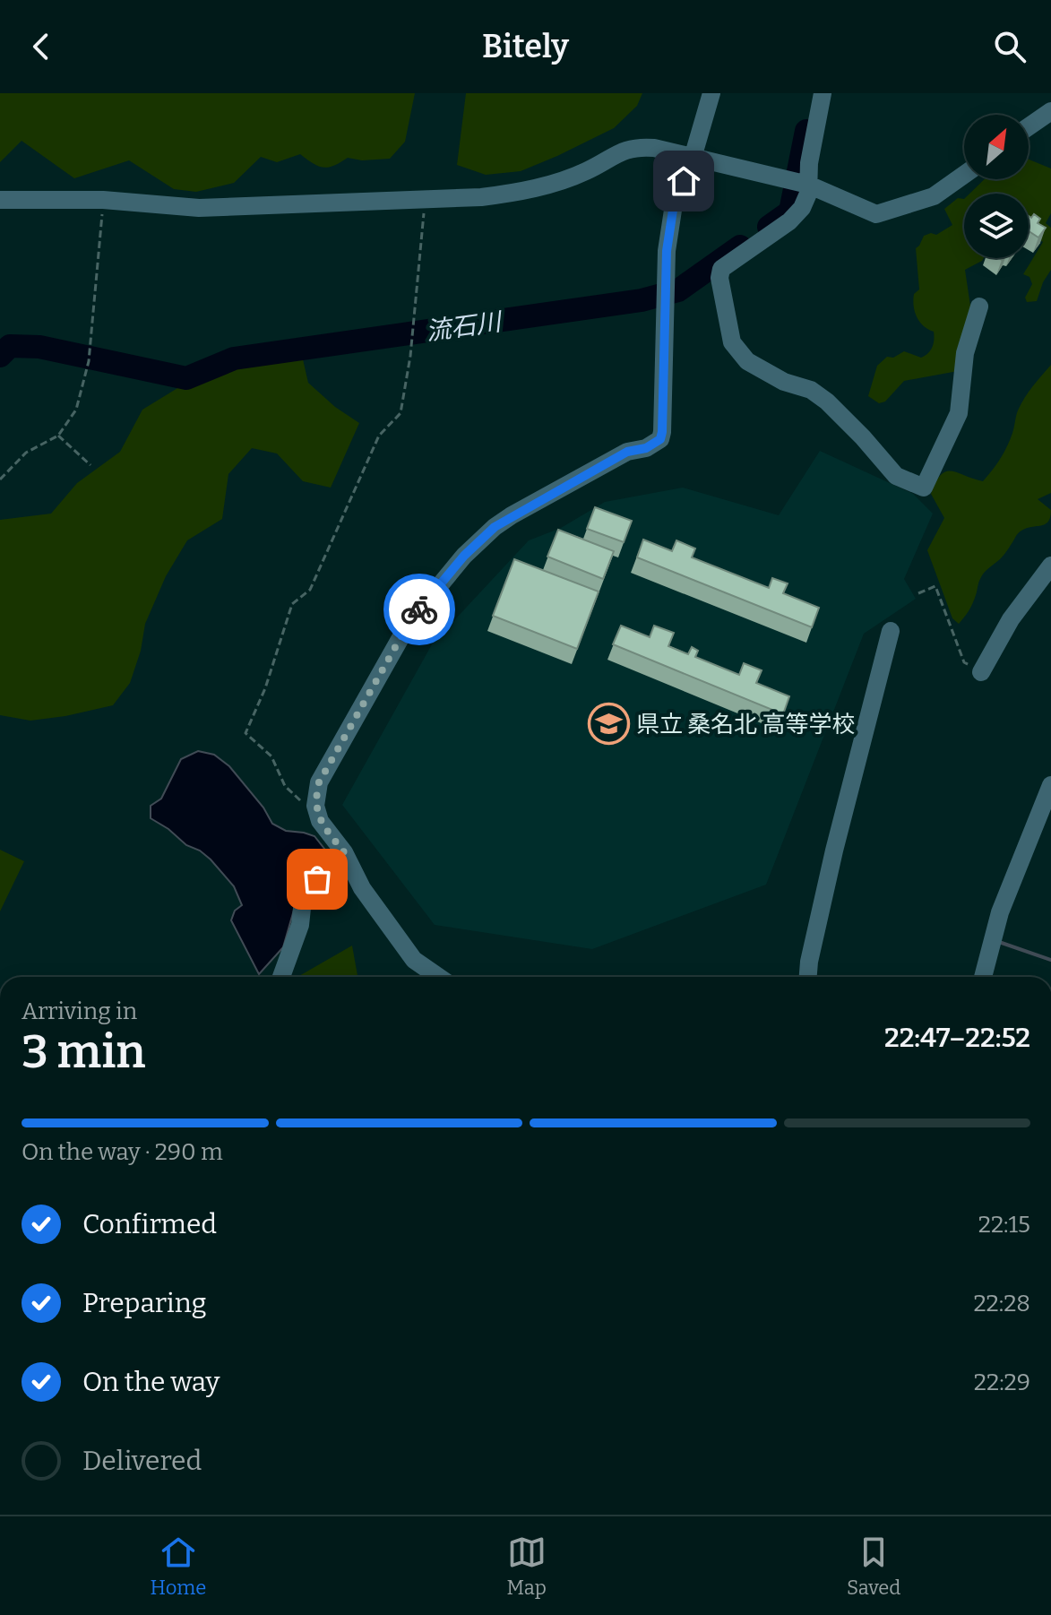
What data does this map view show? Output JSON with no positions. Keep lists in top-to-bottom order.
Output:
{
  "water": ["流石川"],
  "places": {
    "school or university": ["県立 桑名北 高等学校"]
  },
  "north": "top right",
  "page": {
    "header": "Bitely",
    "heading": ["3 min", "Arriving in", "22:47–22:52"],
    "bar": "On the way · 290 m",
    "list": [
      ["Confirmed", "22:15"],
      ["Preparing", "22:28"],
      ["On the way", "22:29"],
      "Delivered"
    ],
    "tabs": ["Home", "Map", "Saved"]
  }
}
